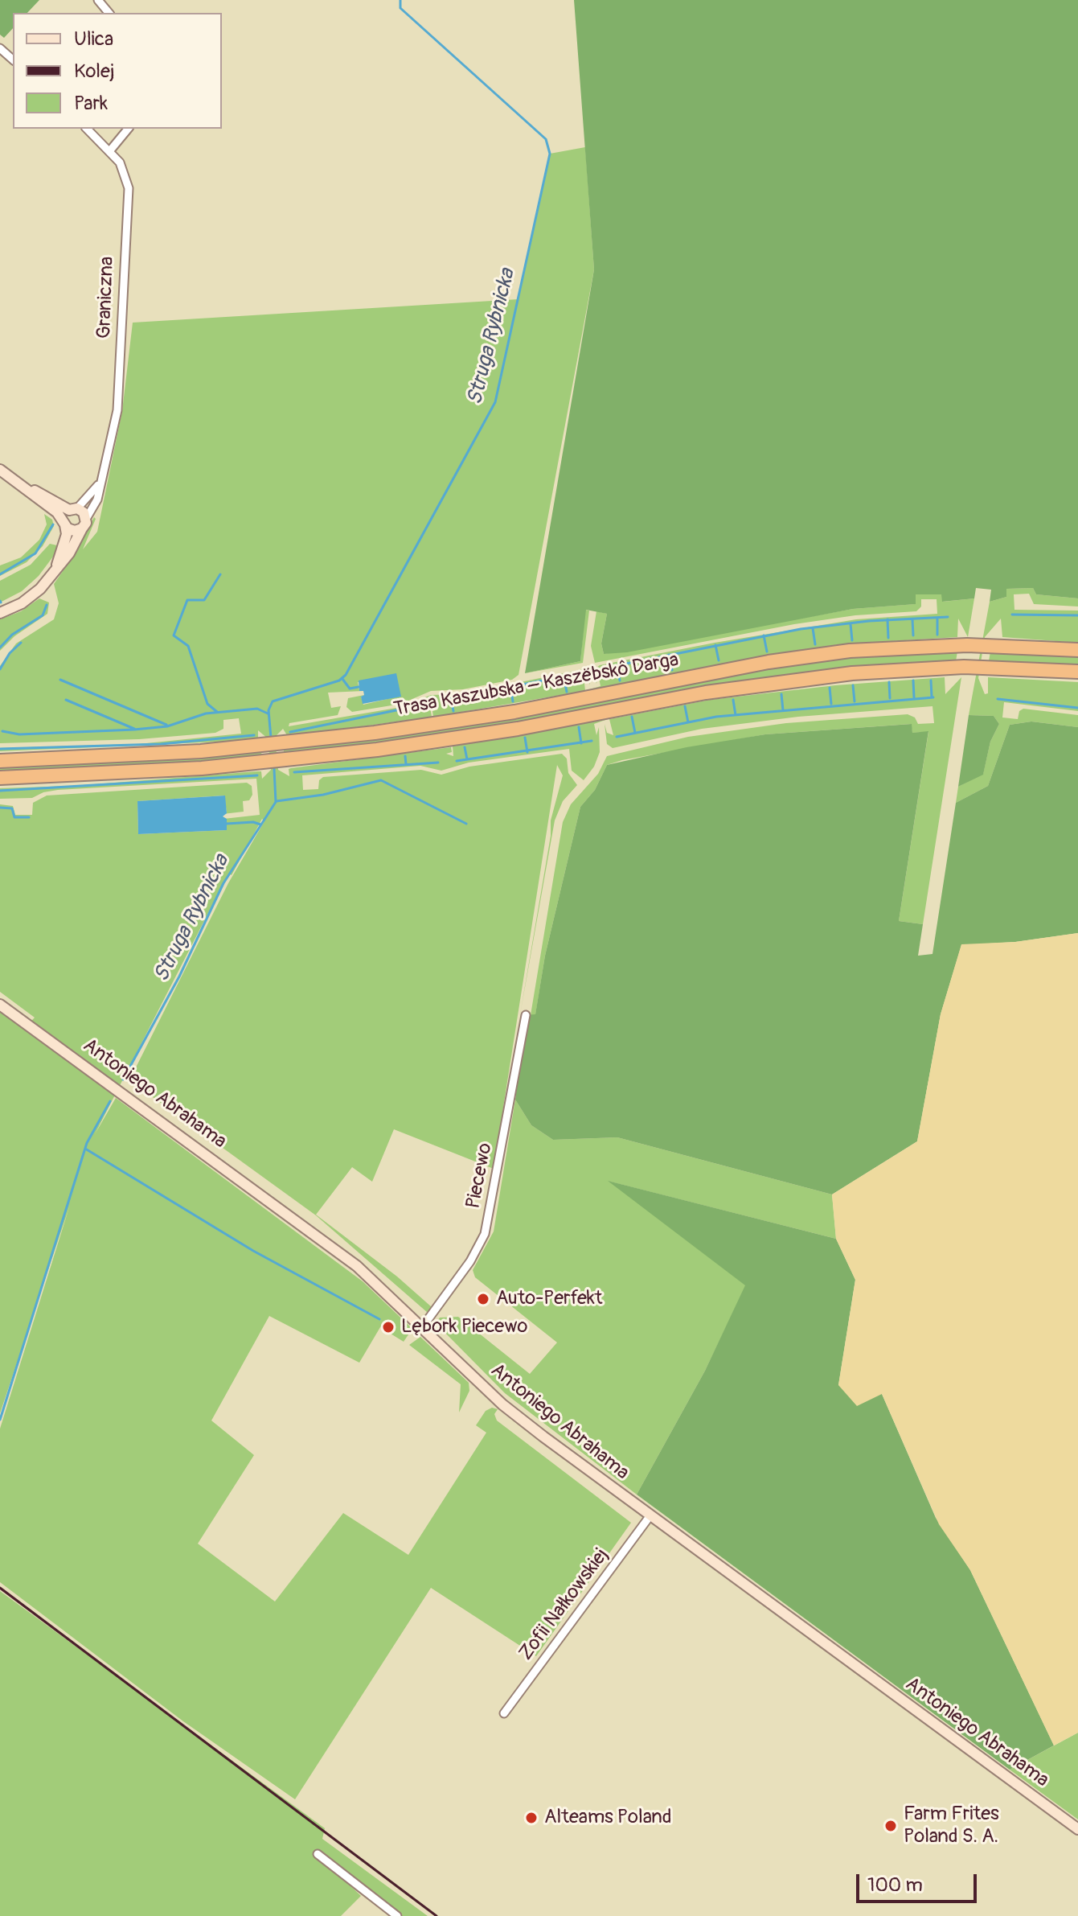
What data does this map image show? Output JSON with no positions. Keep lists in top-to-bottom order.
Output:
{
  "streets": {
    "highway": ["Trasa Kaszubska – Kaszëbskô Darga"],
    "main road": ["Graniczna", "Antoniego Abrahama"],
    "street": ["Piecewo", "Zofii Nałkowskiej"]
  },
  "crossings": [
    ["Antoniego Abrahama", "Piecewo"],
    ["Antoniego Abrahama", "Zofii Nałkowskiej"]
  ],
  "water": ["Struga Rybnicka"],
  "places": [
    "Auto-Perfekt",
    "Lębork Piecewo",
    "Alteams Poland",
    "Farm Frites Poland S. A."
  ],
  "legend": ["Ulica", "Kolej", "Park"],
  "scale_bar": "100 m"
}
